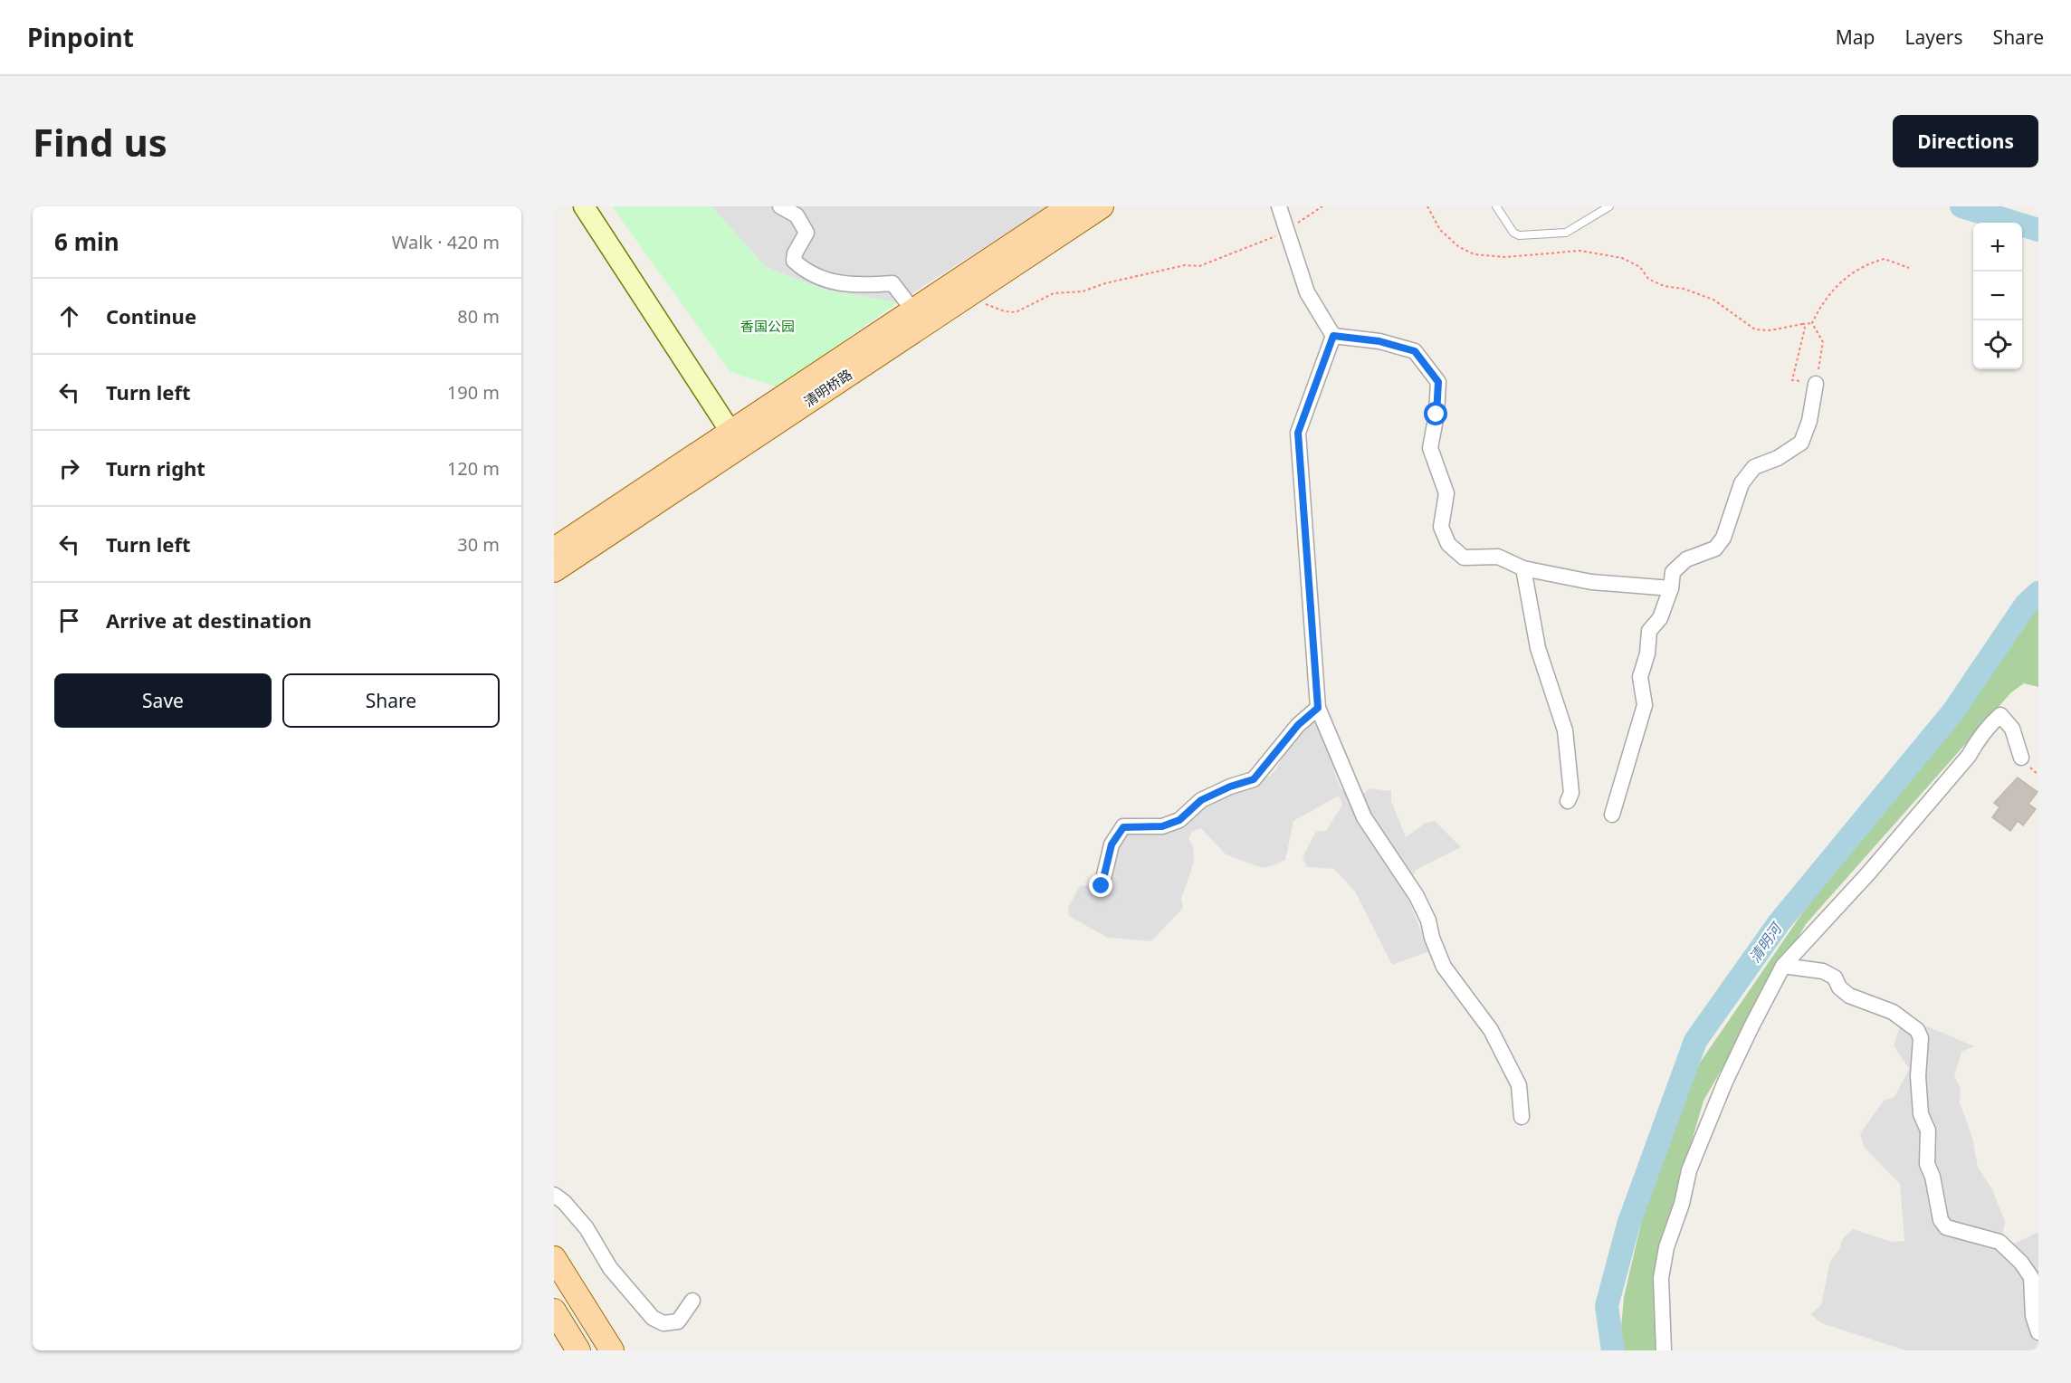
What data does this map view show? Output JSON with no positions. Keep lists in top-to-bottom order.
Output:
{
  "streets": {
    "main road": ["清明桥路"]
  },
  "water": ["清明河"],
  "parks": ["香国公园"],
  "page": {
    "header": "Pinpoint",
    "nav": ["Map", "Layers", "Share"],
    "buttons": [
      "Directions",
      ["Save", "Share"]
    ],
    "title": "Find us",
    "heading": ["6 min", "Walk · 420 m"],
    "map_buttons": ["+", "−"],
    "list": [
      ["Continue", "80 m"],
      ["Turn left", "190 m"],
      ["Turn right", "120 m"],
      ["Turn left", "30 m"],
      "Arrive at destination"
    ]
  }
}
